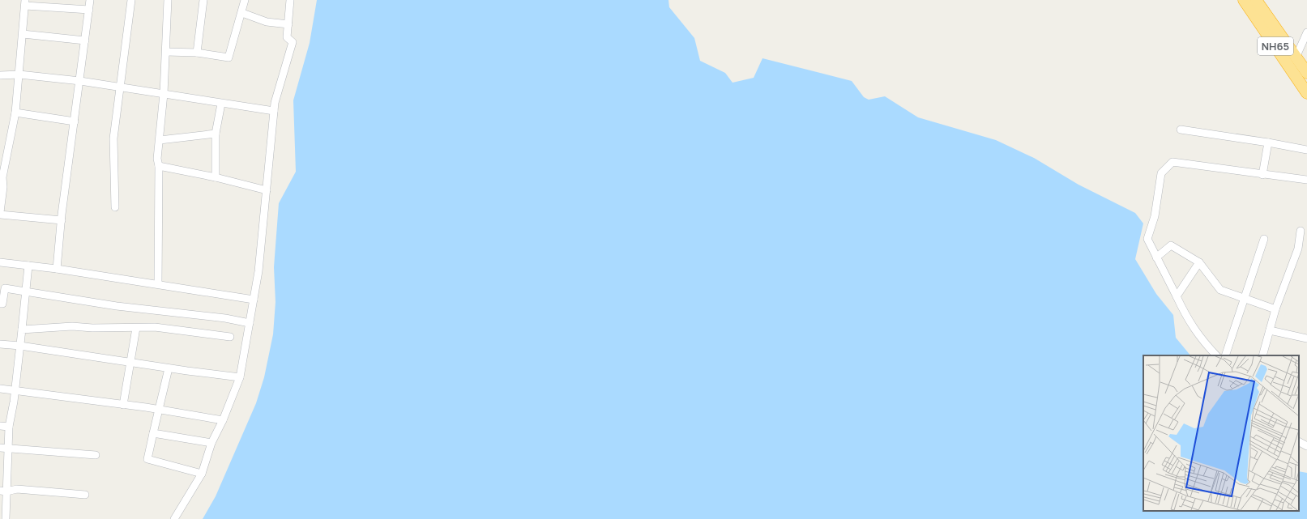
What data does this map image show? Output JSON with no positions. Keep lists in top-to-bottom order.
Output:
{
  "streets": {
    "highway": ["NH65"]
  }
}
